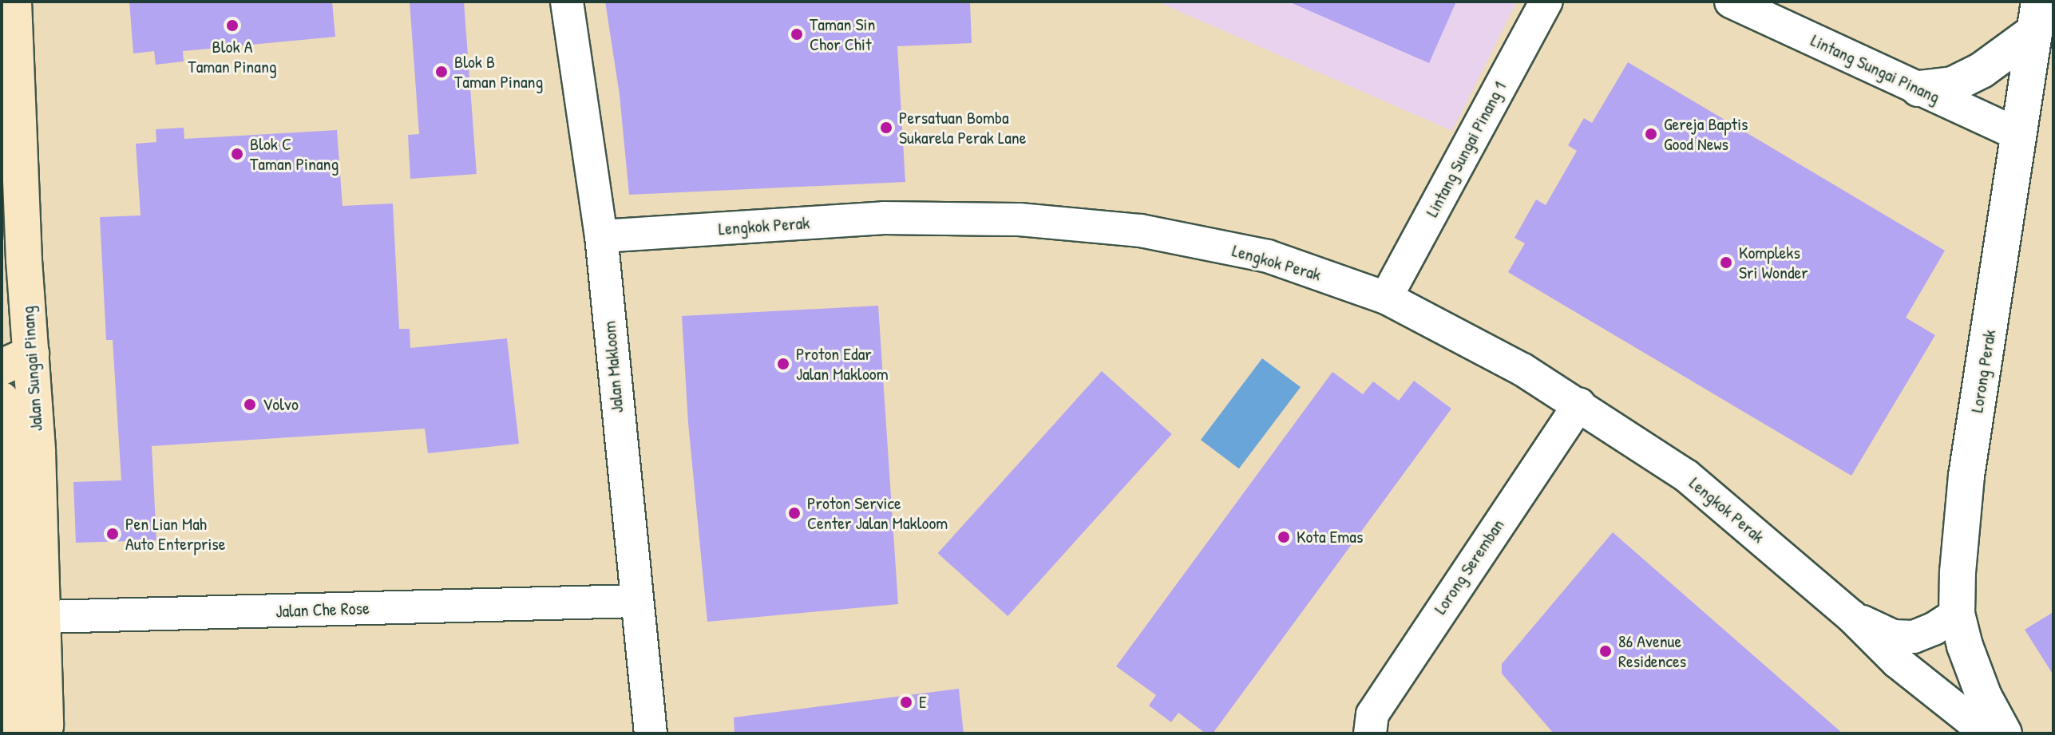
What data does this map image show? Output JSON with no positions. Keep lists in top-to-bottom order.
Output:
{
  "streets": {
    "main road": ["Jalan Sungai Pinang"],
    "street": [
      "Lintang Sungai Pinang",
      "Lintang Sungai Pinang 1",
      "Lengkok Perak",
      "Jalan Makloom",
      "Lorong Perak",
      "Lorong Seremban",
      "Jalan Che Rose"
    ]
  },
  "crossings": [
    ["Lintang Sungai Pinang", "Lorong Perak"],
    ["Lintang Sungai Pinang 1", "Lengkok Perak"],
    ["Lengkok Perak", "Jalan Makloom"],
    ["Lengkok Perak", "Lorong Perak"],
    ["Lengkok Perak", "Lorong Seremban"],
    ["Jalan Makloom", "Jalan Che Rose"],
    ["Jalan Sungai Pinang", "Jalan Che Rose"]
  ],
  "places": [
    "Blok A Taman Pinang",
    "Taman Sin Chor Chit",
    "Blok B Taman Pinang",
    "Persatuan Bomba Sukarela Perak Lane",
    "Gereja Baptis Good News",
    "Blok C Taman Pinang",
    "Kompleks Sri Wonder",
    "Proton Edar Jalan Makloom",
    "Volvo",
    "Proton Service Center Jalan Makloom",
    "Pen Lian Mah Auto Enterprise",
    "Kota Emas",
    "86 Avenue Residences",
    "E"
  ]
}
